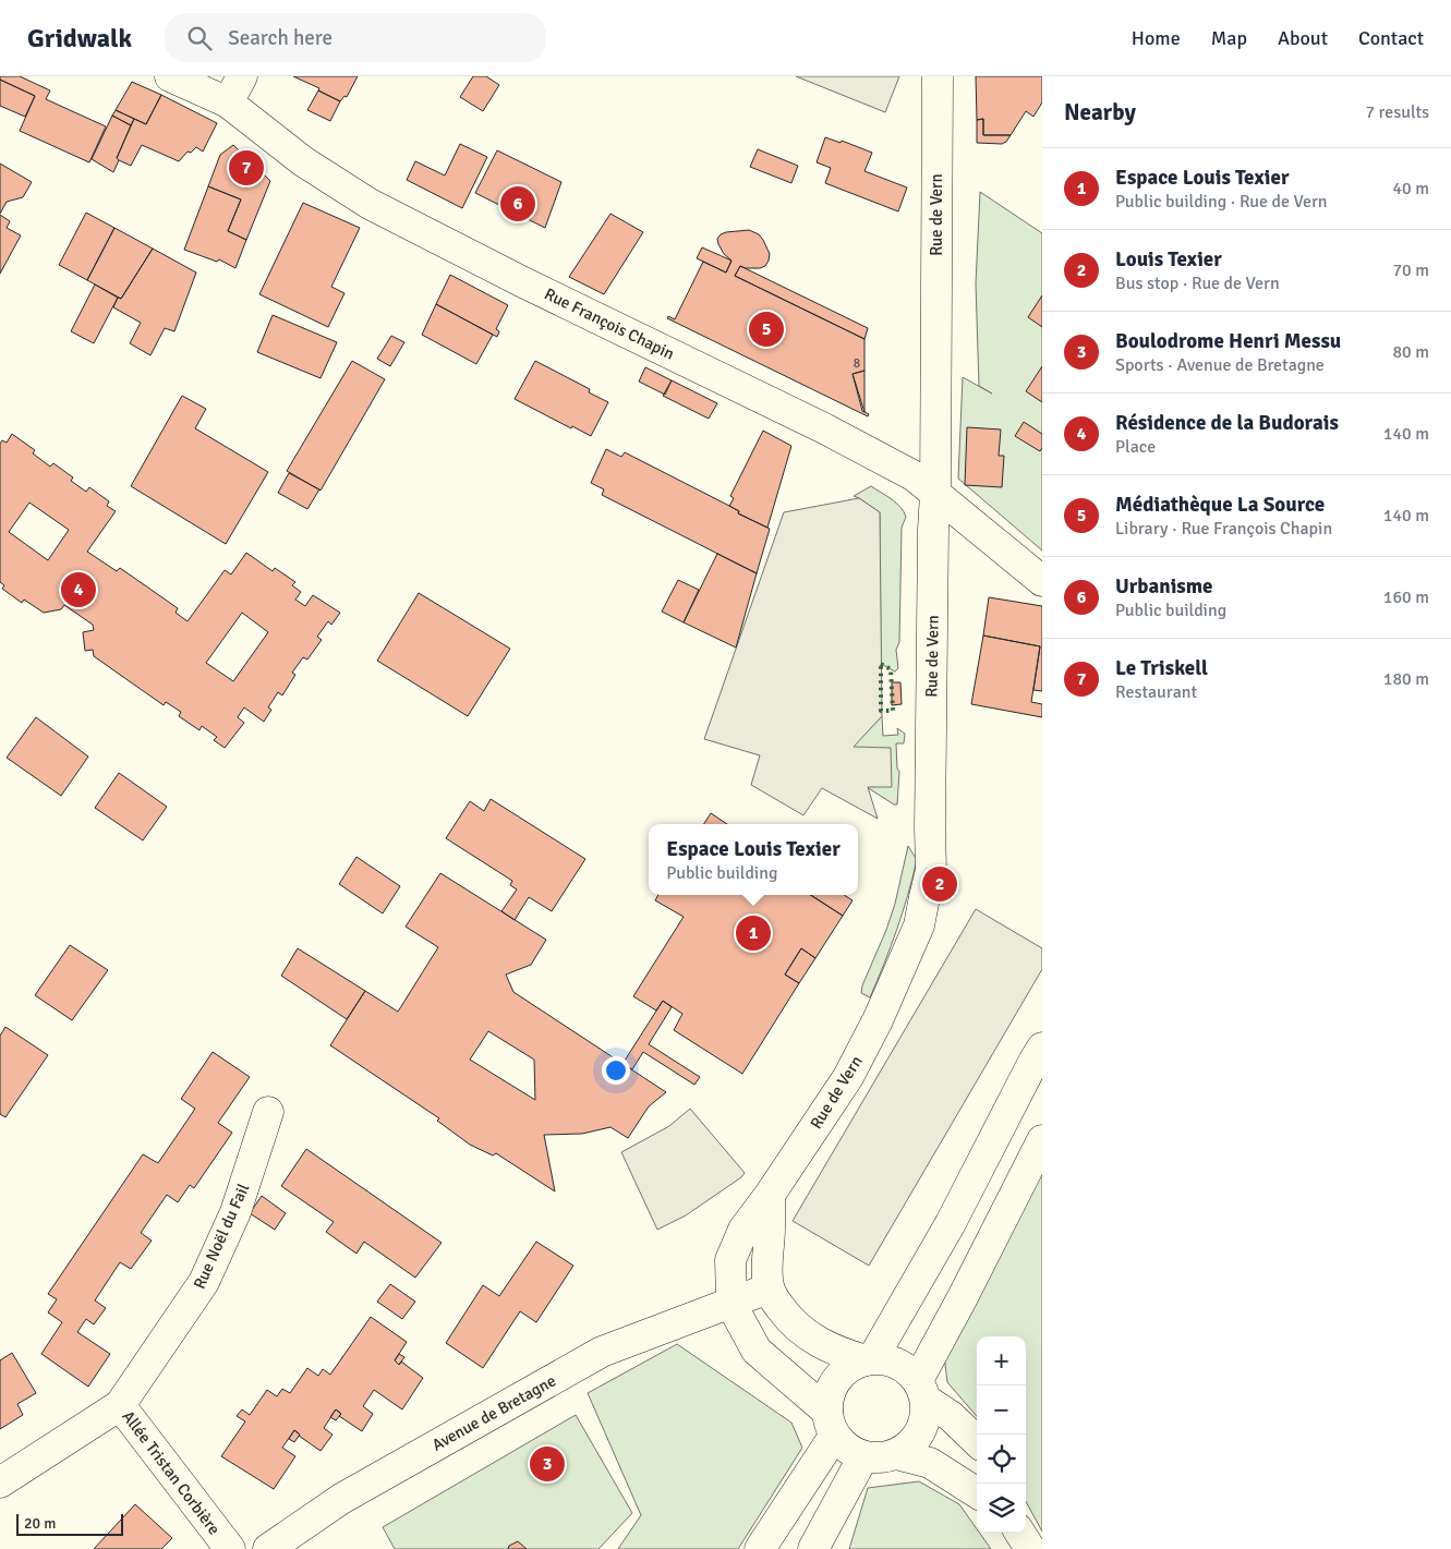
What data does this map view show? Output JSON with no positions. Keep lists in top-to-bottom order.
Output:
{
  "streets": {
    "street": [
      "Rue de Vern",
      "Rue François Chapin",
      "Rue Noël du Fail",
      "Avenue de Bretagne",
      "Allée Tristan Corbière"
    ]
  },
  "crossings": [
    ["Rue de Vern", "Rue François Chapin"],
    ["Rue de Vern", "Avenue de Bretagne"],
    ["Rue Noël du Fail", "Allée Tristan Corbière"]
  ],
  "house_numbers": ["8"],
  "scale_bar": "20 m",
  "page": {
    "header": "Gridwalk",
    "search": "Search here",
    "nav": [
      "Home",
      "Map",
      "About",
      "Contact"
    ],
    "heading": ["Nearby", "7 results"],
    "list": [
      {
        "mark": "1",
        "name": "Espace Louis Texier",
        "note": "Public building · Rue de Vern",
        "value": "40 m"
      },
      {
        "mark": "2",
        "name": "Louis Texier",
        "note": "Bus stop · Rue de Vern",
        "value": "70 m"
      },
      {
        "mark": "3",
        "name": "Boulodrome Henri Messu",
        "note": "Sports · Avenue de Bretagne",
        "value": "80 m"
      },
      {
        "mark": "4",
        "name": "Résidence de la Budorais",
        "note": "Place",
        "value": "140 m"
      },
      {
        "mark": "5",
        "name": "Médiathèque La Source",
        "note": "Library · Rue François Chapin",
        "value": "140 m"
      },
      {
        "mark": "6",
        "name": "Urbanisme",
        "note": "Public building",
        "value": "160 m"
      },
      {
        "mark": "7",
        "name": "Le Triskell",
        "note": "Restaurant",
        "value": "180 m"
      }
    ],
    "pins": [
      "7",
      "6",
      "5",
      "4",
      "2",
      "1",
      "3"
    ],
    "popup": ["Espace Louis Texier", "Public building"],
    "map_buttons": ["+", "−"],
    "scale": "20 m"
  }
}
